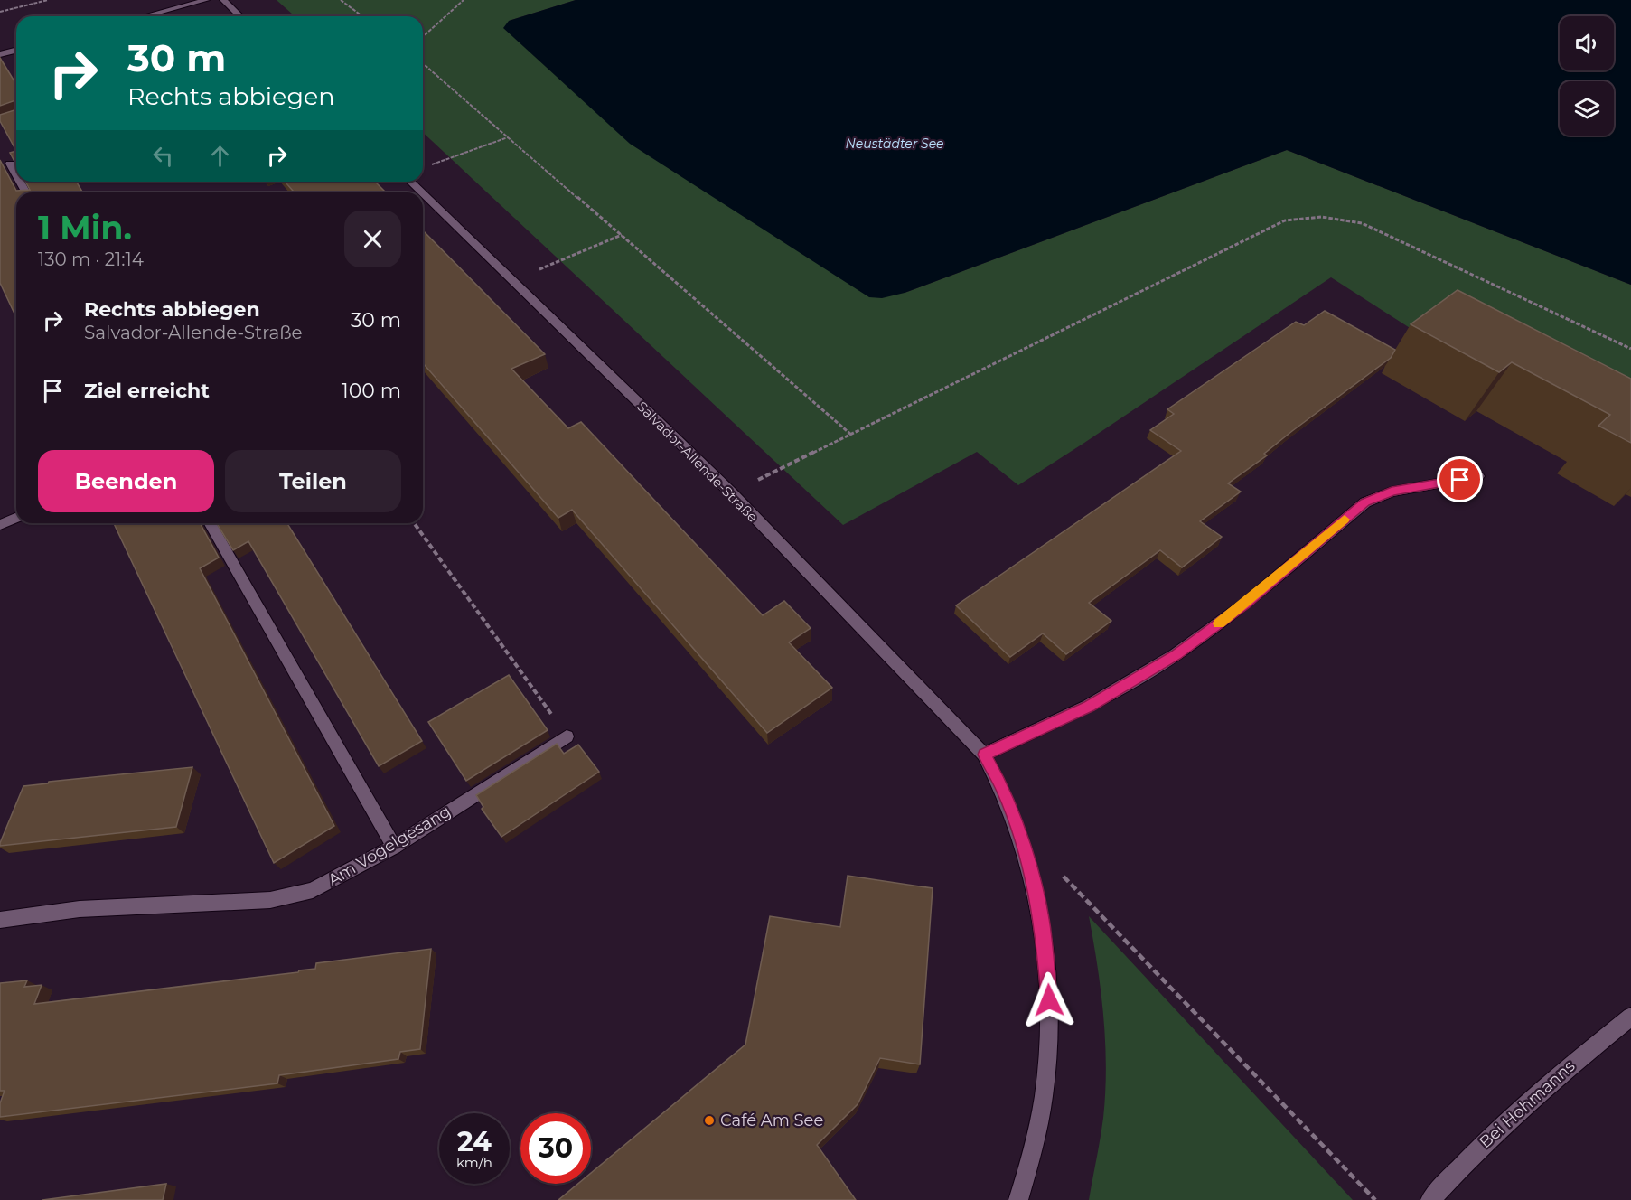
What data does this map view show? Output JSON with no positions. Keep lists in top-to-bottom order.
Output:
{
  "streets": {
    "street": ["Salvador-Allende-Straße", "Am Vogelgesang", "Bei Hohmanns"]
  },
  "water": ["Neustädter See"],
  "places": ["Café Am See"],
  "page": {
    "turn": ["30 m", "Rechts abbiegen"],
    "heading": ["1 Min.", "130 m · 21:14"],
    "list": [
      {
        "name": "Rechts abbiegen",
        "note": "Salvador-Allende-Straße",
        "value": "30 m"
      },
      {
        "name": "Ziel erreicht",
        "value": "100 m"
      }
    ],
    "buttons": ["Beenden", "Teilen"],
    "speed": "24 km/h",
    "limit": "30"
  }
}
